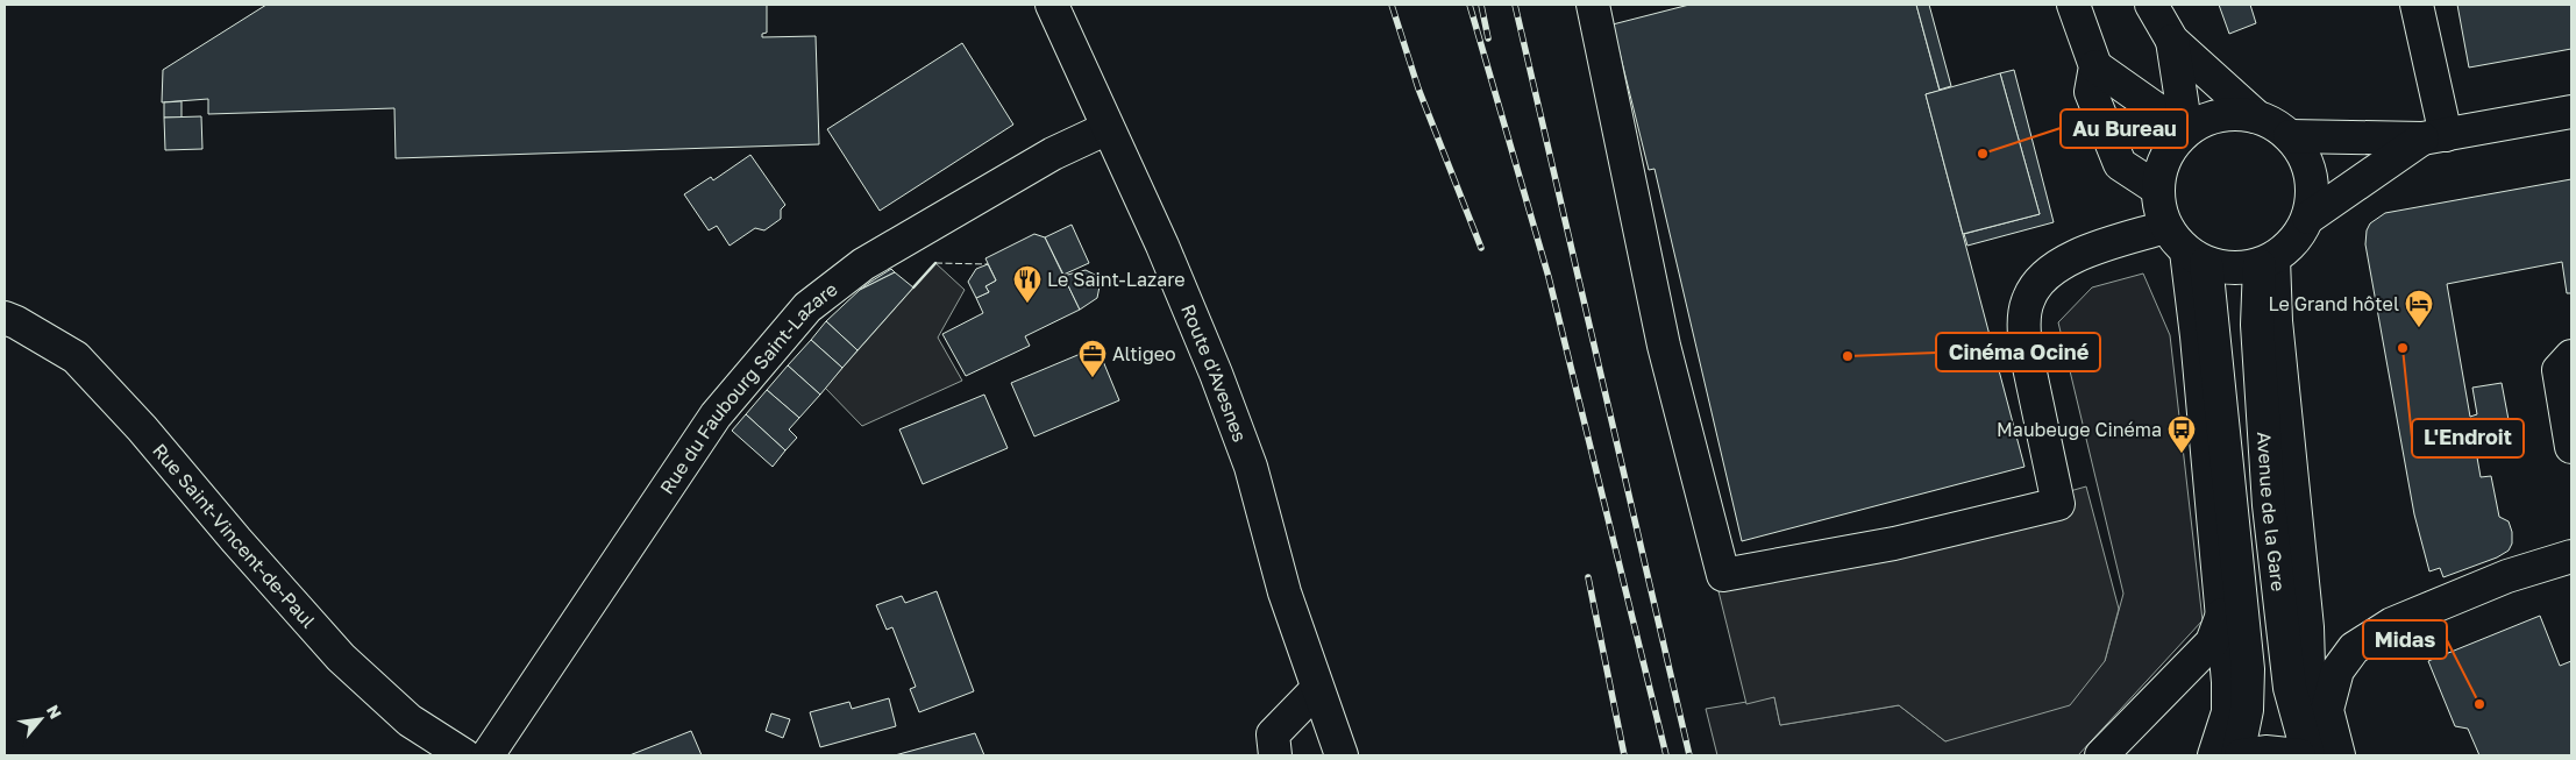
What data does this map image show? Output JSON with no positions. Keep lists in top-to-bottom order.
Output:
{
  "streets": {
    "street": [
      "Route d'Avesnes",
      "Rue du Faubourg Saint-Lazare",
      "Avenue de la Gare",
      "Rue Saint-Vincent-de-Paul"
    ]
  },
  "crossings": [
    ["Route d'Avesnes", "Rue du Faubourg Saint-Lazare"]
  ],
  "places": {
    "other": [
      "Au Bureau",
      "L'Endroit",
      "Cinéma Ociné",
      "Midas"
    ],
    "restaurant": ["Le Saint-Lazare"],
    "hotel": ["Le Grand hôtel"],
    "office": ["Altigeo"],
    "bus stop": ["Maubeuge Cinéma"]
  },
  "north": "top right"
}
